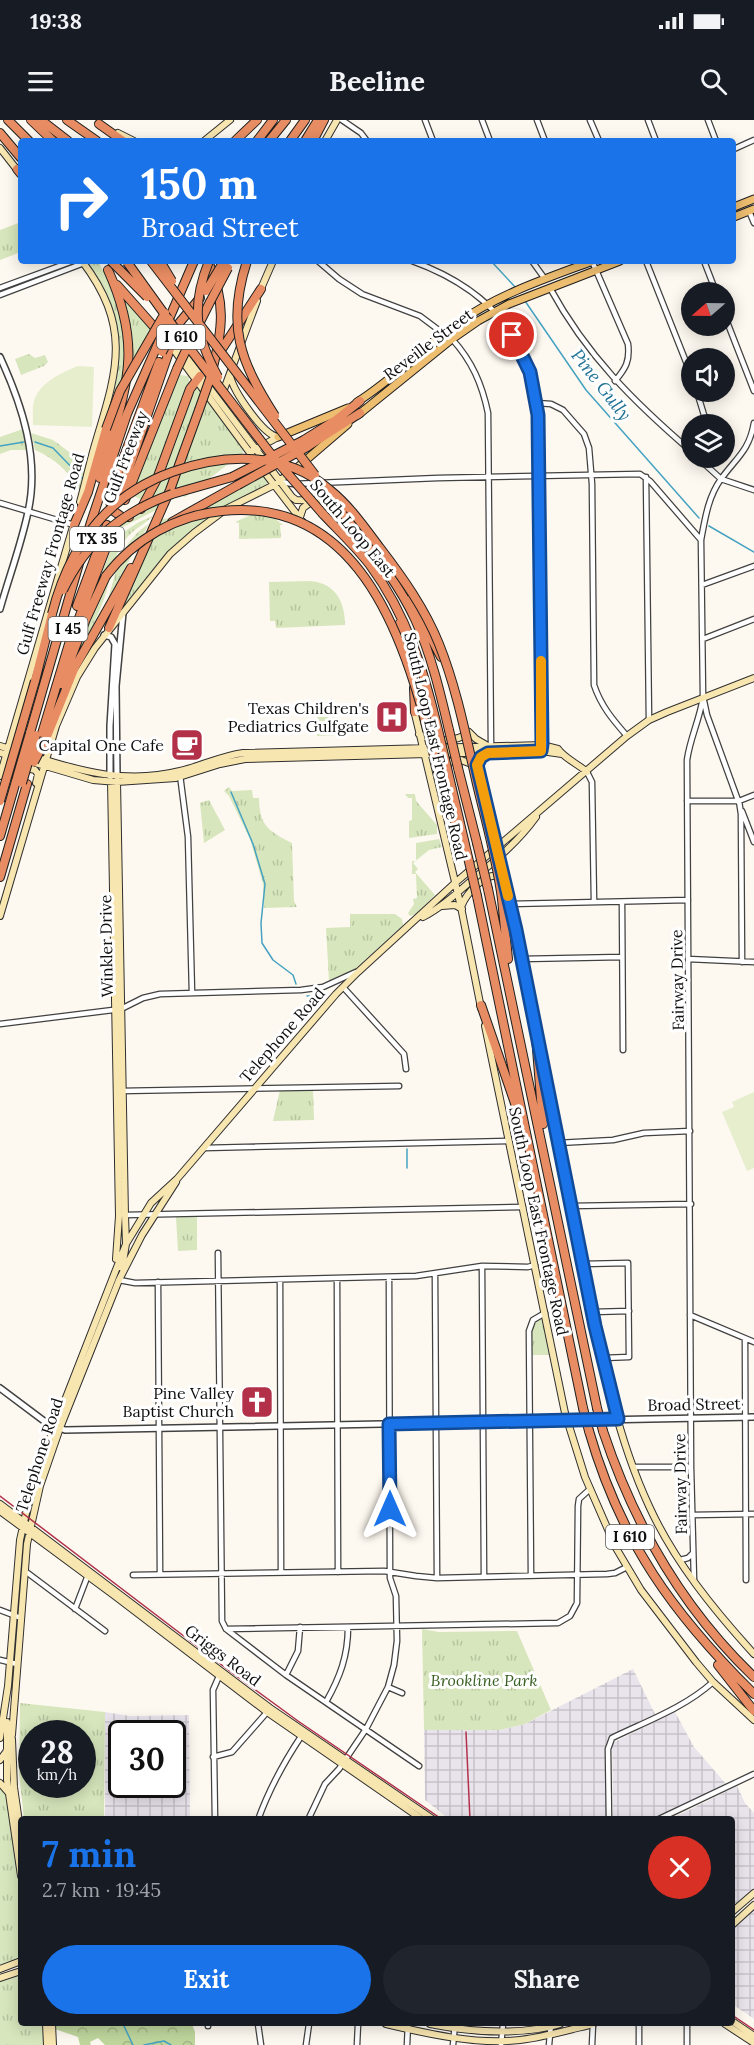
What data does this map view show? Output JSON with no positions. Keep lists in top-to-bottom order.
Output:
{
  "streets": {
    "highway": [
      "I 610",
      "Gulf Freeway",
      "South Loop East",
      "TX 35",
      "I 45"
    ],
    "main road": [
      "Reveille Street",
      "Gulf Freeway Frontage Road",
      "South Loop East Frontage Road",
      "Winkler Drive",
      "Telephone Road",
      "Griggs Road"
    ],
    "street": ["Fairway Drive", "Broad Street"]
  },
  "crossings": [
    ["Reveille Street", "South Loop East"],
    ["Reveille Street", "TX 35"],
    ["Reveille Street", "South Loop East Frontage Road"],
    ["Gulf Freeway", "TX 35"],
    ["South Loop East Frontage Road", "Fairway Drive"],
    ["South Loop East Frontage Road", "Telephone Road"],
    ["South Loop East Frontage Road", "Broad Street"],
    ["Winkler Drive", "Telephone Road"],
    ["Fairway Drive", "Telephone Road"],
    ["Fairway Drive", "Broad Street"],
    ["Telephone Road", "Broad Street"],
    ["Telephone Road", "Griggs Road"]
  ],
  "water": ["Pine Gully"],
  "parks": ["Brookline Park"],
  "places": {
    "hospital": ["Texas Children's Pediatrics Gulfgate"],
    "cafe": ["Capital One Cafe"],
    "church": ["Pine Valley Baptist Church"]
  },
  "north": "left",
  "page": {
    "status": "19:38",
    "header": "Beeline",
    "turn": ["150 m", "Broad Street"],
    "speed": "28 km/h",
    "limit": "30",
    "heading": ["7 min", "2.7 km · 19:45"],
    "buttons": ["Exit", "Share"]
  }
}
